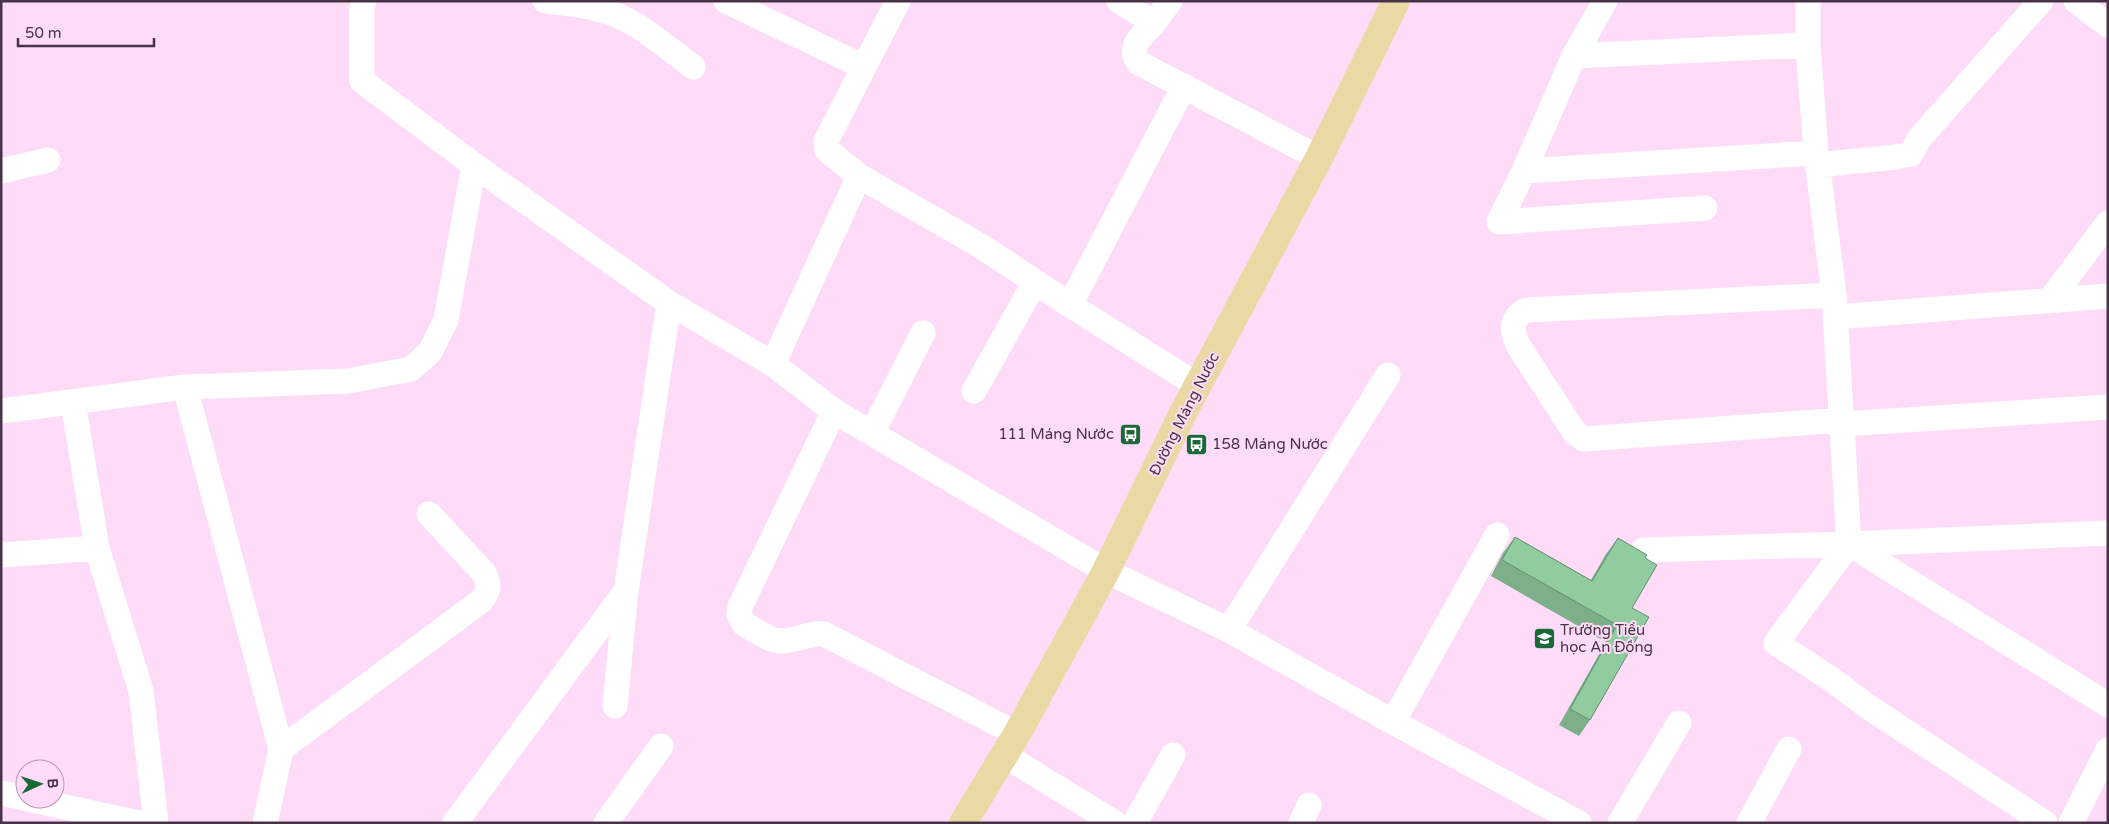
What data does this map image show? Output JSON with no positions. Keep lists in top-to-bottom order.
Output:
{
  "streets": {
    "main road": ["Đường Máng Nước"]
  },
  "places": {
    "bus stop": ["111 Máng Nước", "158 Máng Nước"],
    "school or university": ["Trường Tiểu học An Đồng"]
  },
  "scale_bar": "50 m",
  "north": "right"
}
